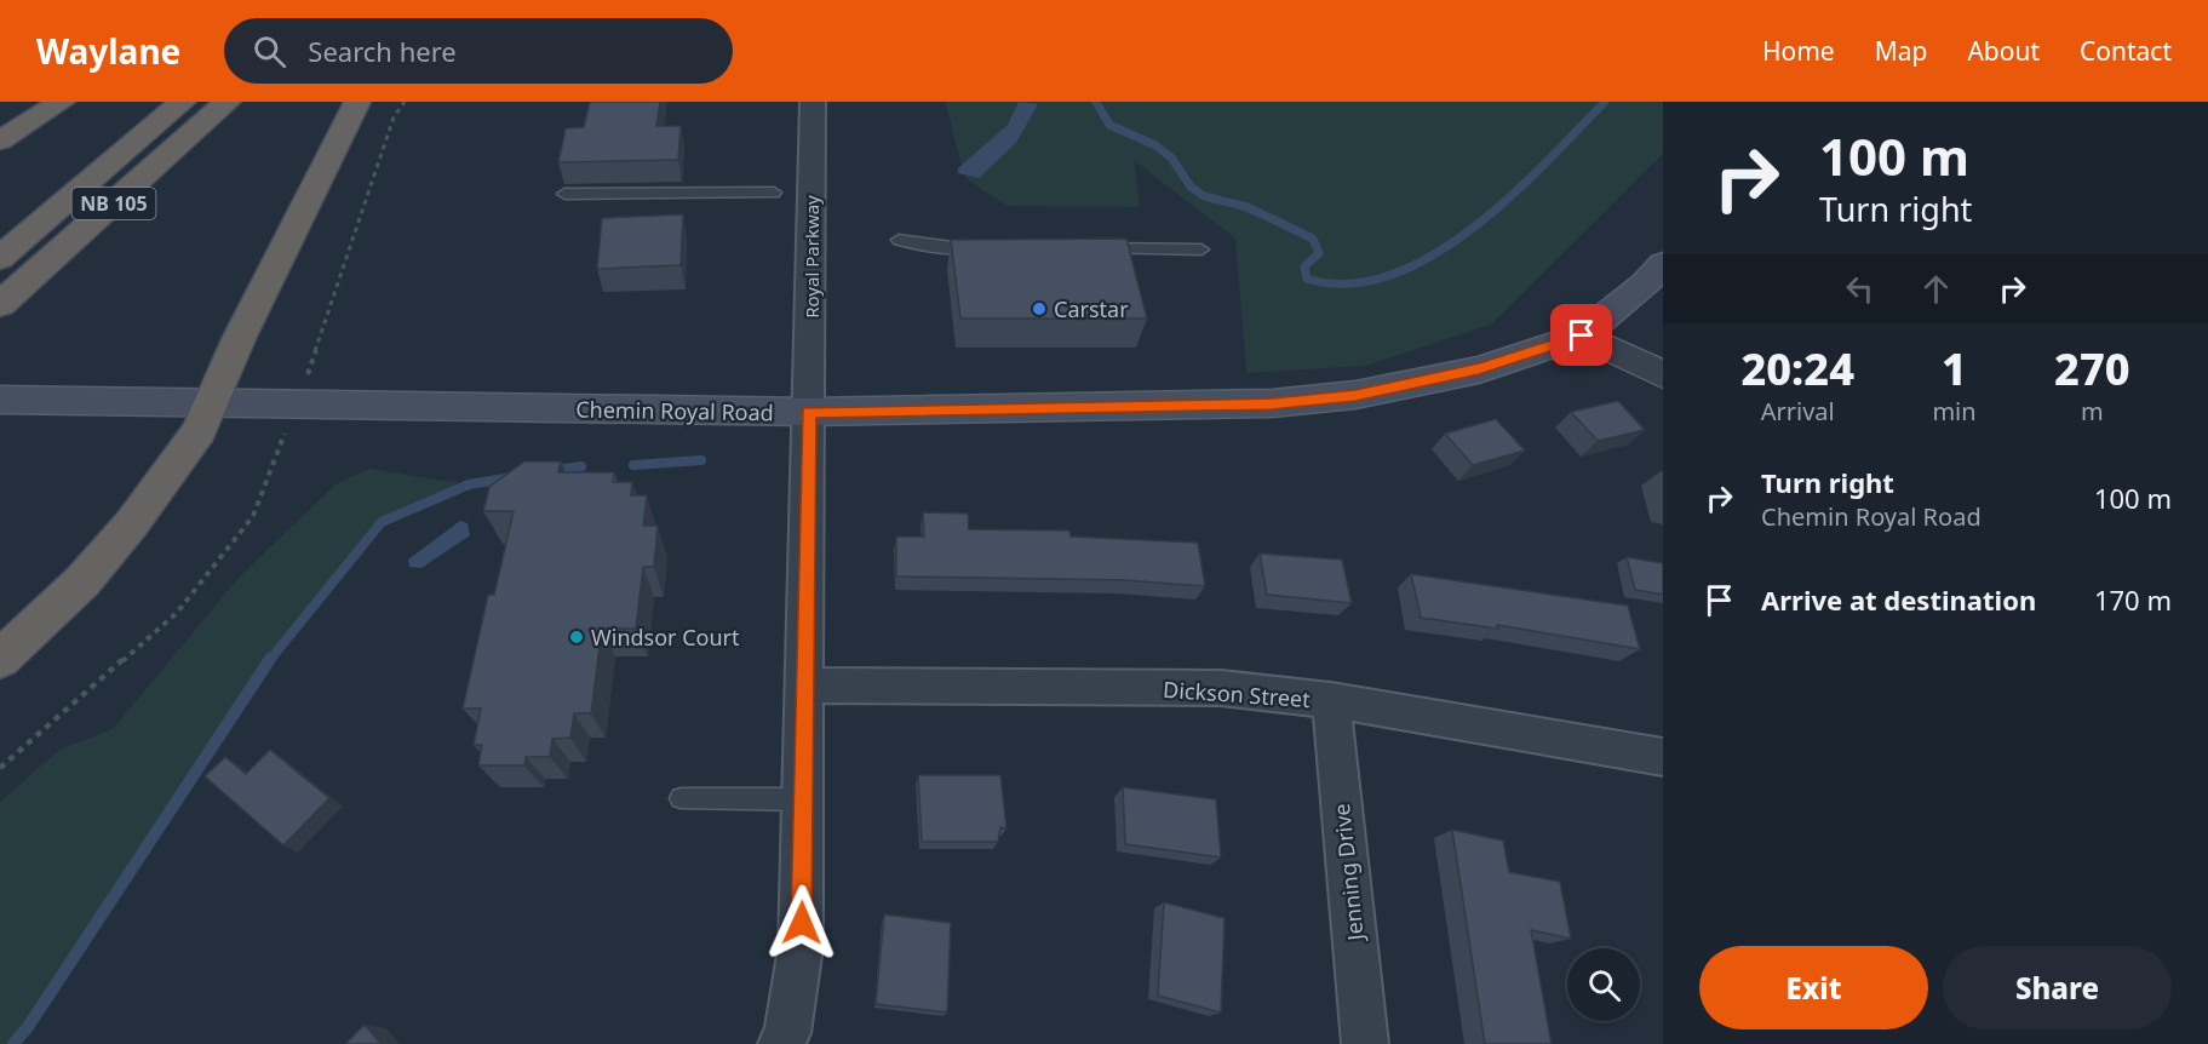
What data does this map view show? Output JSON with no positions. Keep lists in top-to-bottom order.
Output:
{
  "streets": {
    "highway": ["NB 105"],
    "main road": ["Chemin Royal Road"],
    "street": ["Royal Parkway", "Dickson Street", "Jenning Drive"]
  },
  "crossings": [
    ["Royal Parkway", "Chemin Royal Road"],
    ["Royal Parkway", "Dickson Street"],
    ["Dickson Street", "Jenning Drive"]
  ],
  "places": ["Carstar", "Windsor Court"],
  "page": {
    "header": "Waylane",
    "search": "Search here",
    "nav": [
      "Home",
      "Map",
      "About",
      "Contact"
    ],
    "turn": ["100 m", "Turn right"],
    "eta": [
      "20:24",
      "Arrival",
      "1",
      "min",
      "270",
      "m"
    ],
    "list": [
      {
        "name": "Turn right",
        "note": "Chemin Royal Road",
        "value": "100 m"
      },
      {
        "name": "Arrive at destination",
        "value": "170 m"
      }
    ],
    "buttons": ["Exit", "Share"]
  }
}
